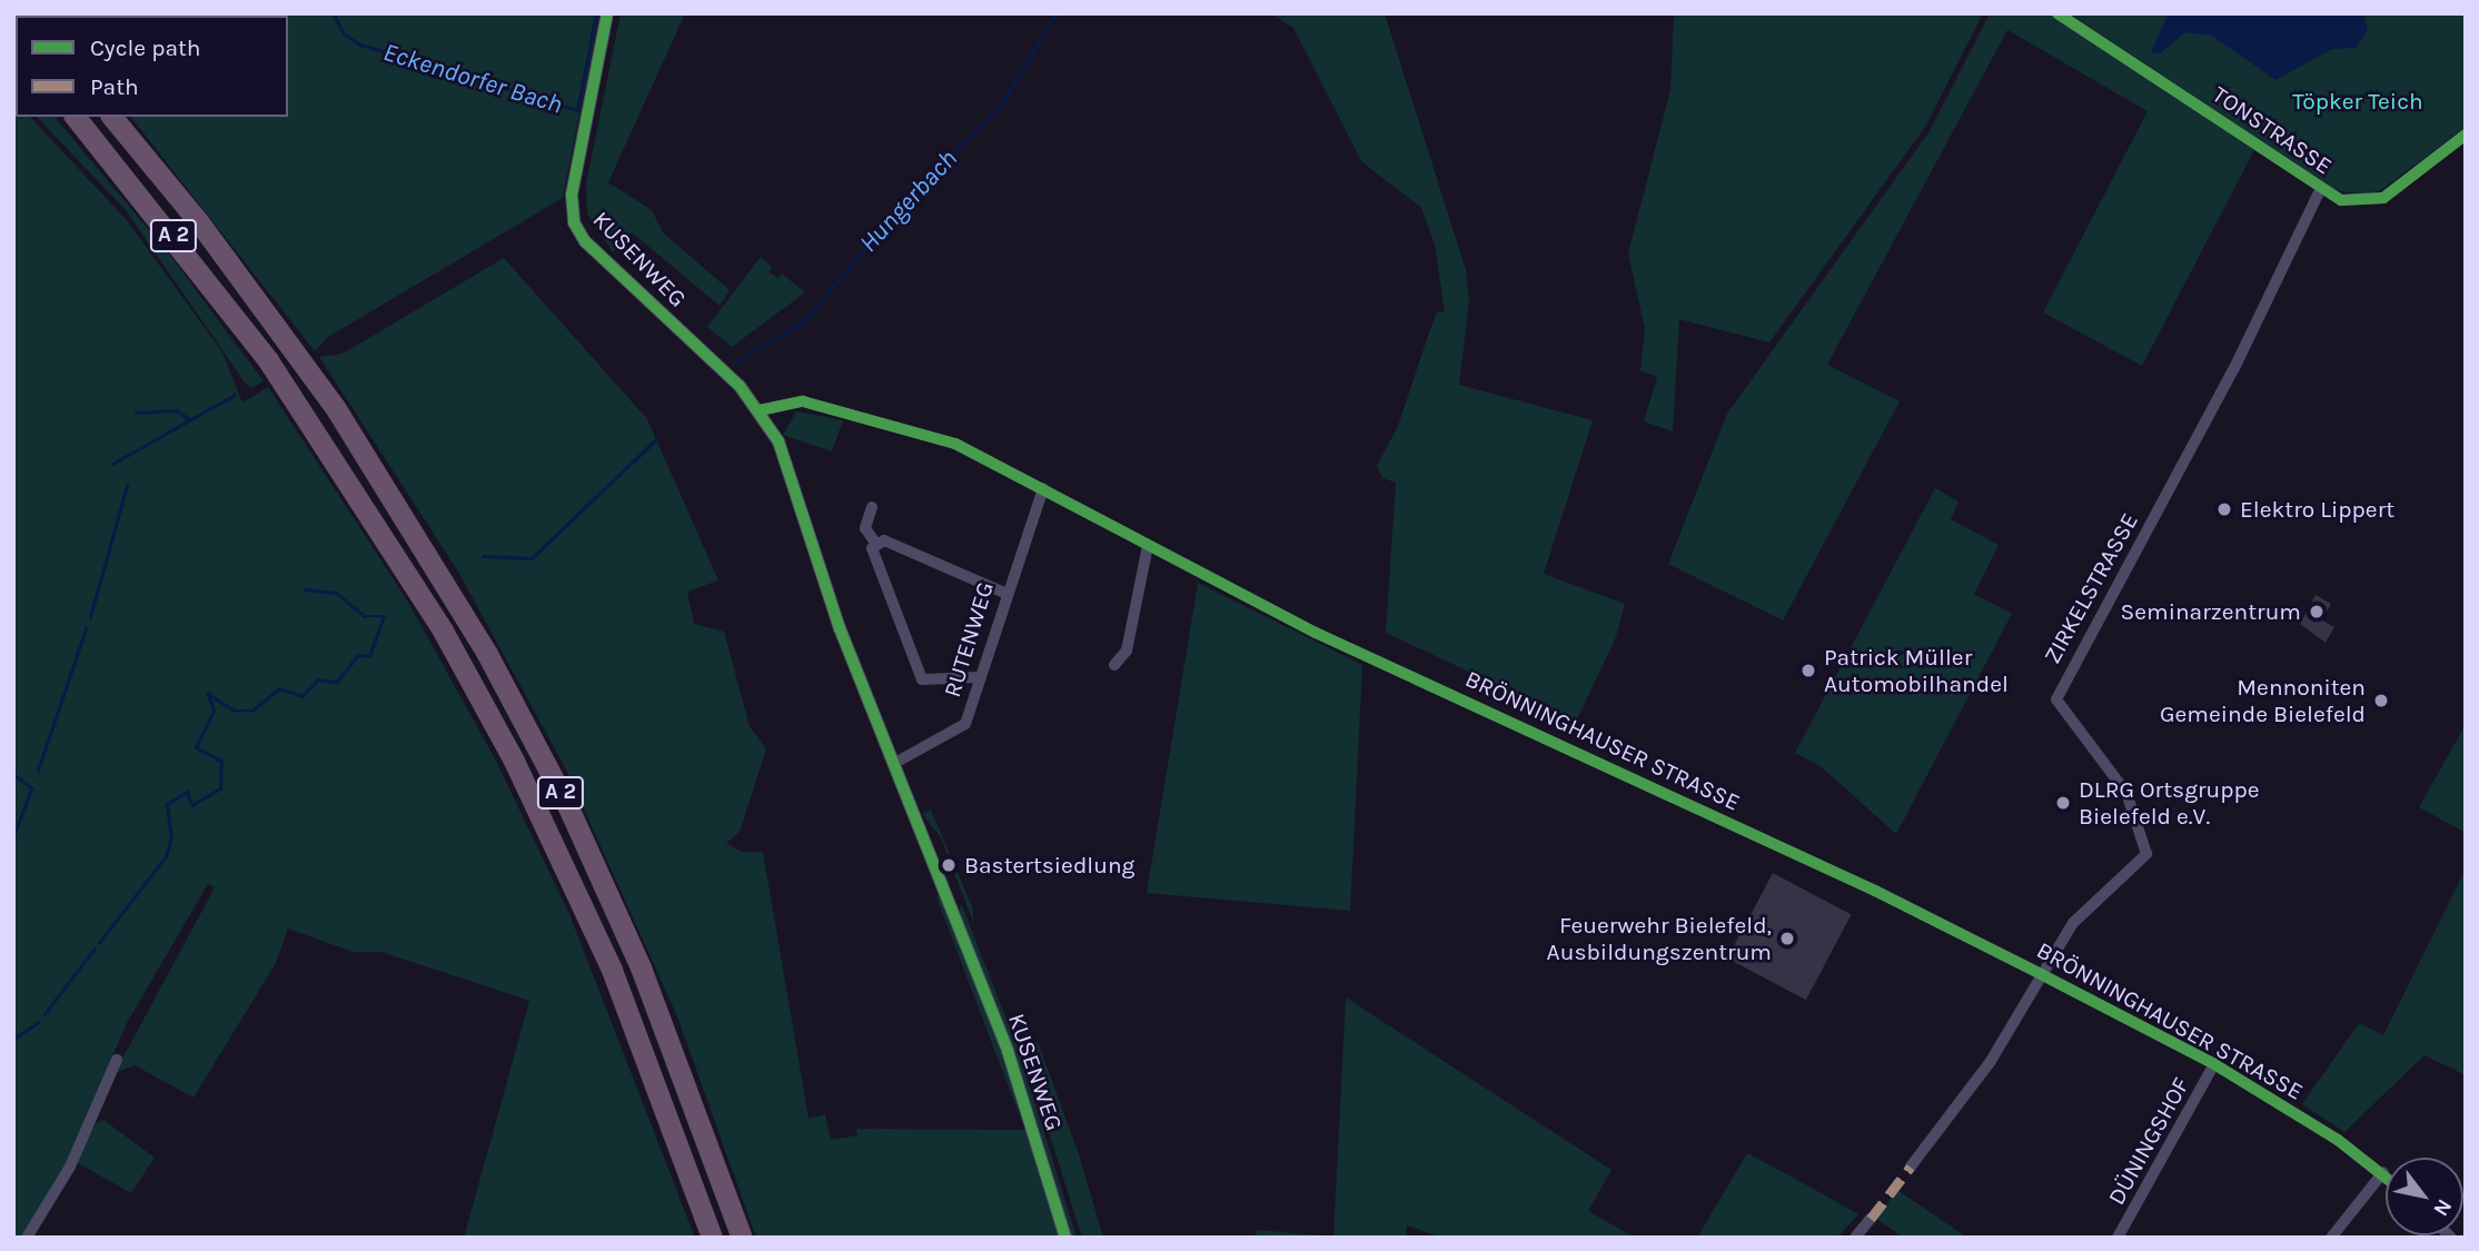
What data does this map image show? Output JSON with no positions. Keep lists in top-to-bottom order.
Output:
{
  "streets": {
    "highway": ["A 2"],
    "street": [
      "TONSTRASSE",
      "KUSENWEG",
      "ZIRKELSTRASSE",
      "RUTENWEG",
      "BRÖNNINGHAUSER STRASSE",
      "DÜNINGSHOF"
    ]
  },
  "crossings": [
    ["TONSTRASSE", "ZIRKELSTRASSE"],
    ["KUSENWEG", "RUTENWEG"],
    ["KUSENWEG", "BRÖNNINGHAUSER STRASSE"],
    ["ZIRKELSTRASSE", "BRÖNNINGHAUSER STRASSE"],
    ["RUTENWEG", "BRÖNNINGHAUSER STRASSE"],
    ["BRÖNNINGHAUSER STRASSE", "DÜNINGSHOF"]
  ],
  "water": ["Eckendorfer Bach", "Hungerbach"],
  "parks": ["Töpker Teich"],
  "places": [
    "Elektro Lippert",
    "Seminarzentrum",
    "Patrick Müller Automobilhandel",
    "Mennoniten Gemeinde Bielefeld",
    "DLRG Ortsgruppe Bielefeld e.V.",
    "Bastertsiedlung",
    "Feuerwehr Bielefeld, Ausbildungszentrum"
  ],
  "legend": ["Cycle path", "Path"],
  "north": "bottom right"
}
